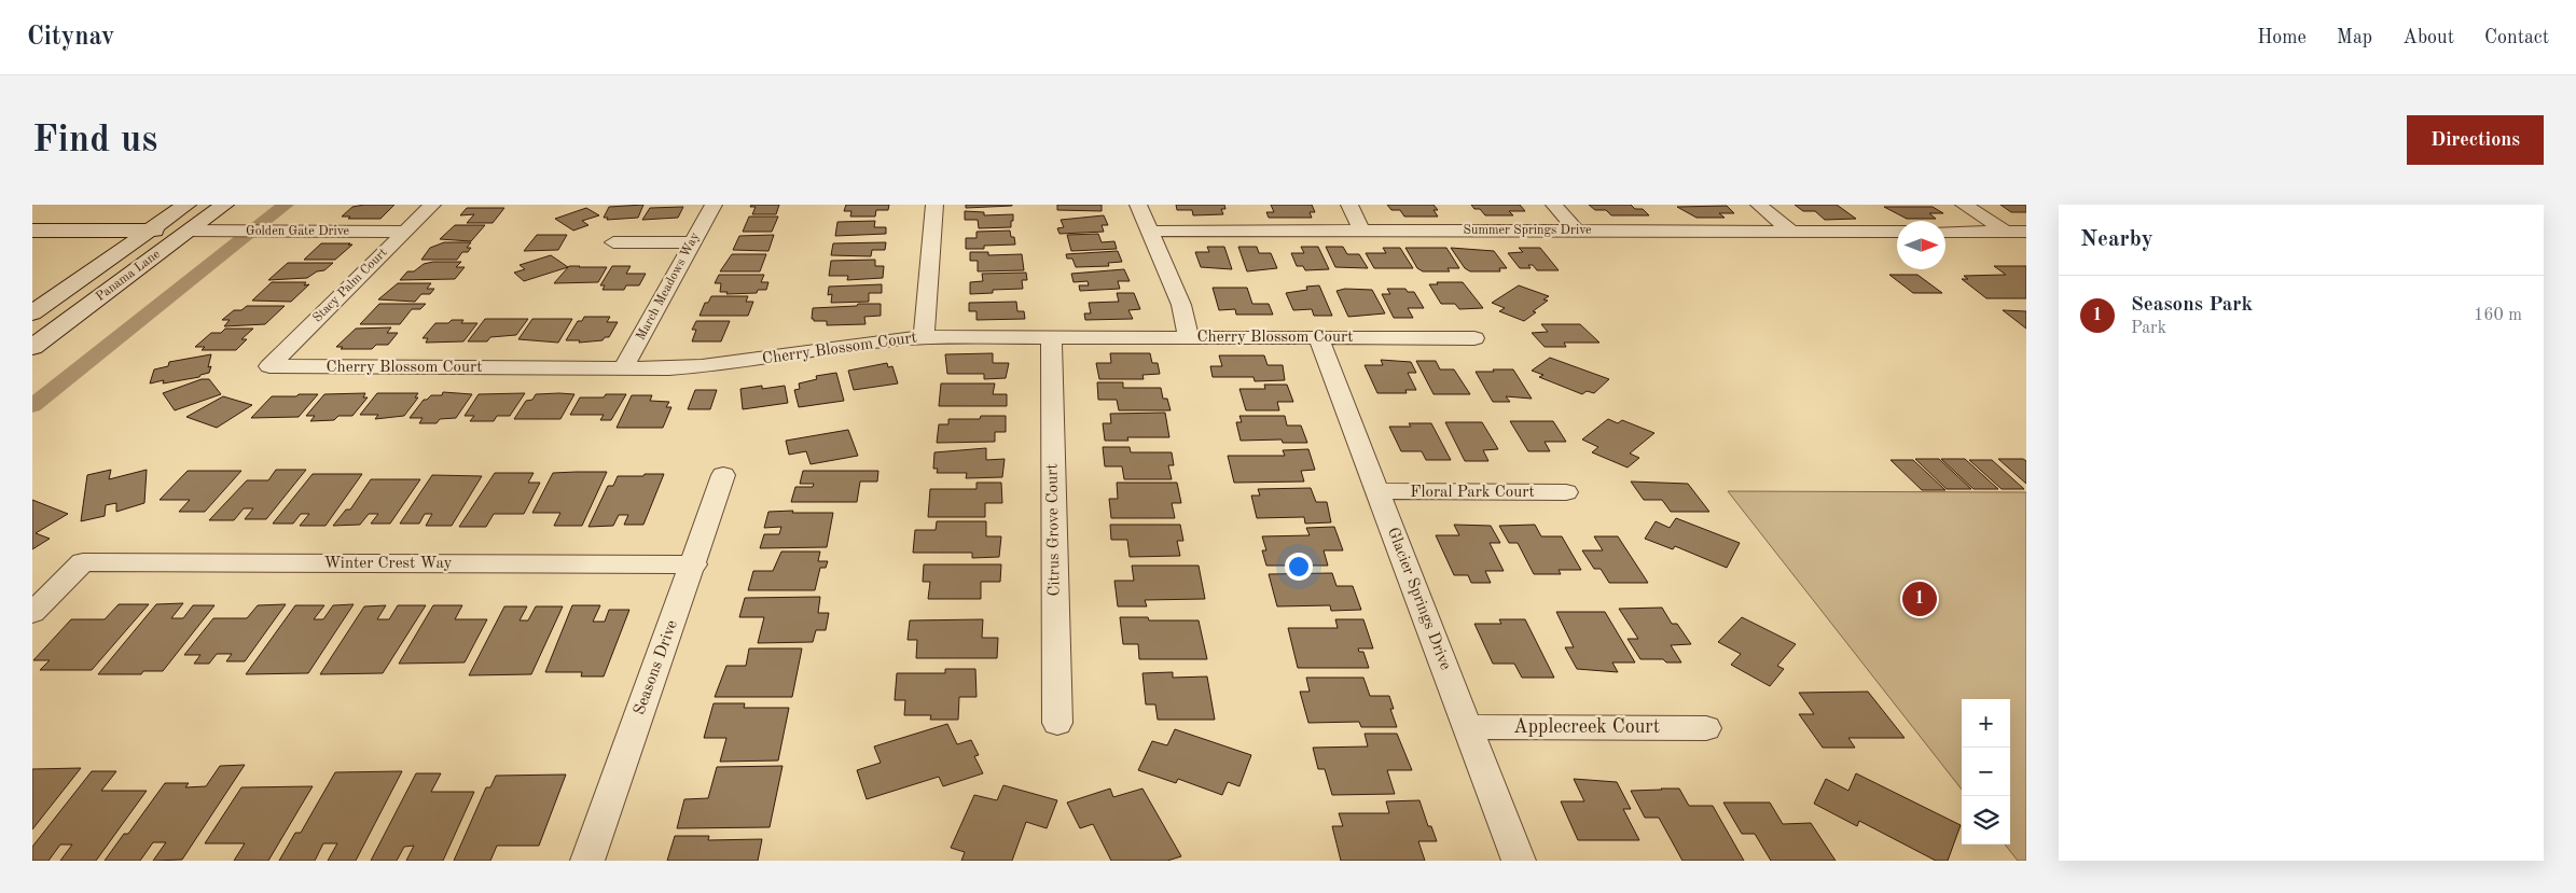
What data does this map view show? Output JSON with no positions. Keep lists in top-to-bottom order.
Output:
{
  "streets": {
    "main road": ["Panama Lane"],
    "street": [
      "Summer Springs Drive",
      "Golden Gate Drive",
      "Stacy Palm Court",
      "March Meadows Way",
      "Cherry Blossom Court",
      "Floral Park Court",
      "Citrus Grove Court",
      "Winter Crest Way",
      "Glacier Springs Drive",
      "Seasons Drive",
      "Applecreek Court"
    ]
  },
  "crossings": [
    ["Golden Gate Drive", "Panama Lane"],
    ["Golden Gate Drive", "Stacy Palm Court"],
    ["Stacy Palm Court", "Cherry Blossom Court"],
    ["March Meadows Way", "Cherry Blossom Court"],
    ["Cherry Blossom Court", "Citrus Grove Court"],
    ["Cherry Blossom Court", "Glacier Springs Drive"],
    ["Floral Park Court", "Glacier Springs Drive"],
    ["Winter Crest Way", "Seasons Drive"],
    ["Glacier Springs Drive", "Applecreek Court"]
  ],
  "north": "right",
  "page": {
    "header": "Citynav",
    "nav": [
      "Home",
      "Map",
      "About",
      "Contact"
    ],
    "buttons": "Directions",
    "title": "Find us",
    "heading": "Nearby",
    "list": [
      {
        "mark": "1",
        "name": "Seasons Park",
        "note": "Park",
        "value": "160 m"
      }
    ],
    "pins": "1",
    "map_buttons": ["+", "−"]
  }
}
